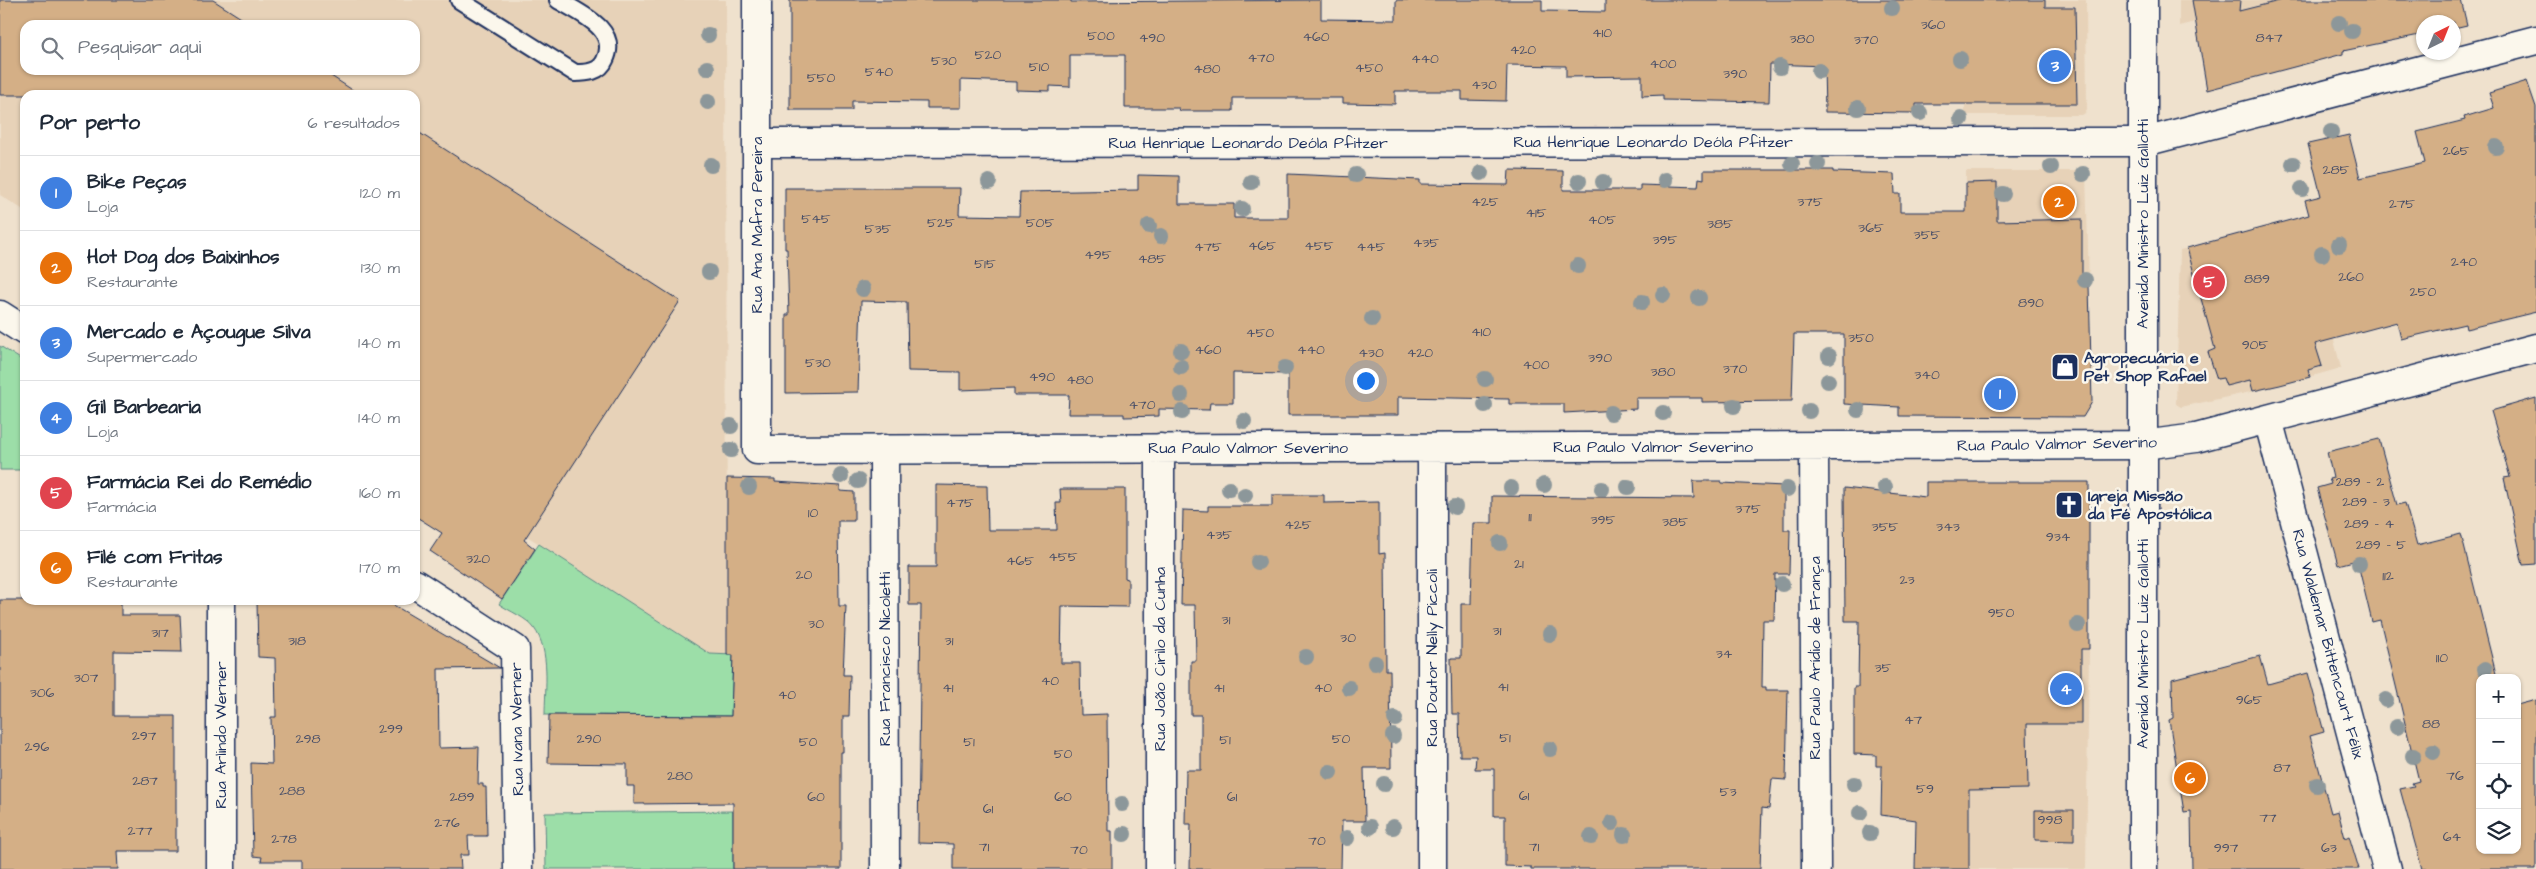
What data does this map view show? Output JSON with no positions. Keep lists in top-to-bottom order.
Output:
{
  "streets": {
    "street": [
      "Rua Henrique Leonardo Deóla Pfitzer",
      "Avenida Ministro Luiz Gallotti",
      "Rua Ana Mafra Pereira",
      "Rua Paulo Valmor Severino",
      "Rua Waldemar Bittencourt Félix",
      "Rua Doutor Nelly Piccoli",
      "Rua Paulo Arídio de França",
      "Rua Francisco Nicoletti",
      "Rua João Cirilo da Cunha",
      "Rua Ivana Werner",
      "Rua Arlindo Werner"
    ]
  },
  "crossings": [
    ["Rua Henrique Leonardo Deóla Pfitzer", "Avenida Ministro Luiz Gallotti"],
    ["Rua Henrique Leonardo Deóla Pfitzer", "Rua Ana Mafra Pereira"],
    ["Avenida Ministro Luiz Gallotti", "Rua Paulo Valmor Severino"],
    ["Rua Ana Mafra Pereira", "Rua Paulo Valmor Severino"],
    ["Rua Paulo Valmor Severino", "Rua Waldemar Bittencourt Félix"],
    ["Rua Paulo Valmor Severino", "Rua Doutor Nelly Piccoli"],
    ["Rua Paulo Valmor Severino", "Rua Paulo Arídio de França"],
    ["Rua Paulo Valmor Severino", "Rua Francisco Nicoletti"],
    ["Rua Paulo Valmor Severino", "Rua João Cirilo da Cunha"]
  ],
  "places": {
    "shop": ["Agropecuária e Pet Shop Rafael"],
    "church": ["Igreja Missão da Fé Apostólica"]
  },
  "house_numbers": [
    "360",
    "410",
    "500",
    "460",
    "490",
    "847",
    "380",
    "370",
    "420",
    "520",
    "470",
    "440",
    "530",
    "400",
    "510",
    "450",
    "480",
    "540",
    "390",
    "550",
    "430",
    "265",
    "285",
    "425",
    "375",
    "275",
    "415",
    "545",
    "405",
    "525",
    "505",
    "385",
    "365",
    "535",
    "355",
    "395",
    "435",
    "465",
    "455",
    "475",
    "445",
    "495",
    "485",
    "240",
    "515",
    "260",
    "889",
    "250",
    "890",
    "410",
    "450",
    "350",
    "905",
    "460",
    "440",
    "430",
    "420",
    "390",
    "530",
    "400",
    "370",
    "380",
    "340",
    "490",
    "480",
    "470",
    "289 - 2",
    "289 - 3",
    "475",
    "375",
    "10",
    "11",
    "395",
    "385",
    "289 - 4",
    "425",
    "355",
    "343",
    "435",
    "934",
    "289 - 5",
    "455",
    "320",
    "465",
    "21",
    "20",
    "112",
    "23",
    "950",
    "31",
    "30",
    "31",
    "317",
    "30",
    "318",
    "31",
    "34",
    "110",
    "35",
    "307",
    "40",
    "41",
    "41",
    "41",
    "40",
    "306",
    "40",
    "965",
    "47",
    "88",
    "299",
    "297",
    "51",
    "298",
    "290",
    "50",
    "51",
    "50",
    "51",
    "296",
    "50",
    "87",
    "280",
    "76",
    "287",
    "59",
    "288",
    "53",
    "61",
    "289",
    "60",
    "60",
    "61",
    "61",
    "77",
    "998",
    "276",
    "277",
    "64",
    "278",
    "70",
    "71",
    "71",
    "997",
    "63",
    "70"
  ],
  "north": "top right",
  "page": {
    "search": "Pesquisar aqui",
    "pins": [
      "3",
      "2",
      "5",
      "1",
      "4",
      "6"
    ],
    "heading": ["Por perto", "6 resultados"],
    "list": [
      {
        "mark": "1",
        "name": "Bike Peças",
        "note": "Loja",
        "value": "120 m"
      },
      {
        "mark": "2",
        "name": "Hot Dog dos Baixinhos",
        "note": "Restaurante",
        "value": "130 m"
      },
      {
        "mark": "3",
        "name": "Mercado e Açougue Silva",
        "note": "Supermercado",
        "value": "140 m"
      },
      {
        "mark": "4",
        "name": "Gil Barbearia",
        "note": "Loja",
        "value": "140 m"
      },
      {
        "mark": "5",
        "name": "Farmácia Rei do Remédio",
        "note": "Farmácia",
        "value": "160 m"
      },
      {
        "mark": "6",
        "name": "Filé com Fritas",
        "note": "Restaurante",
        "value": "170 m"
      }
    ],
    "map_buttons": ["+", "−"]
  }
}
